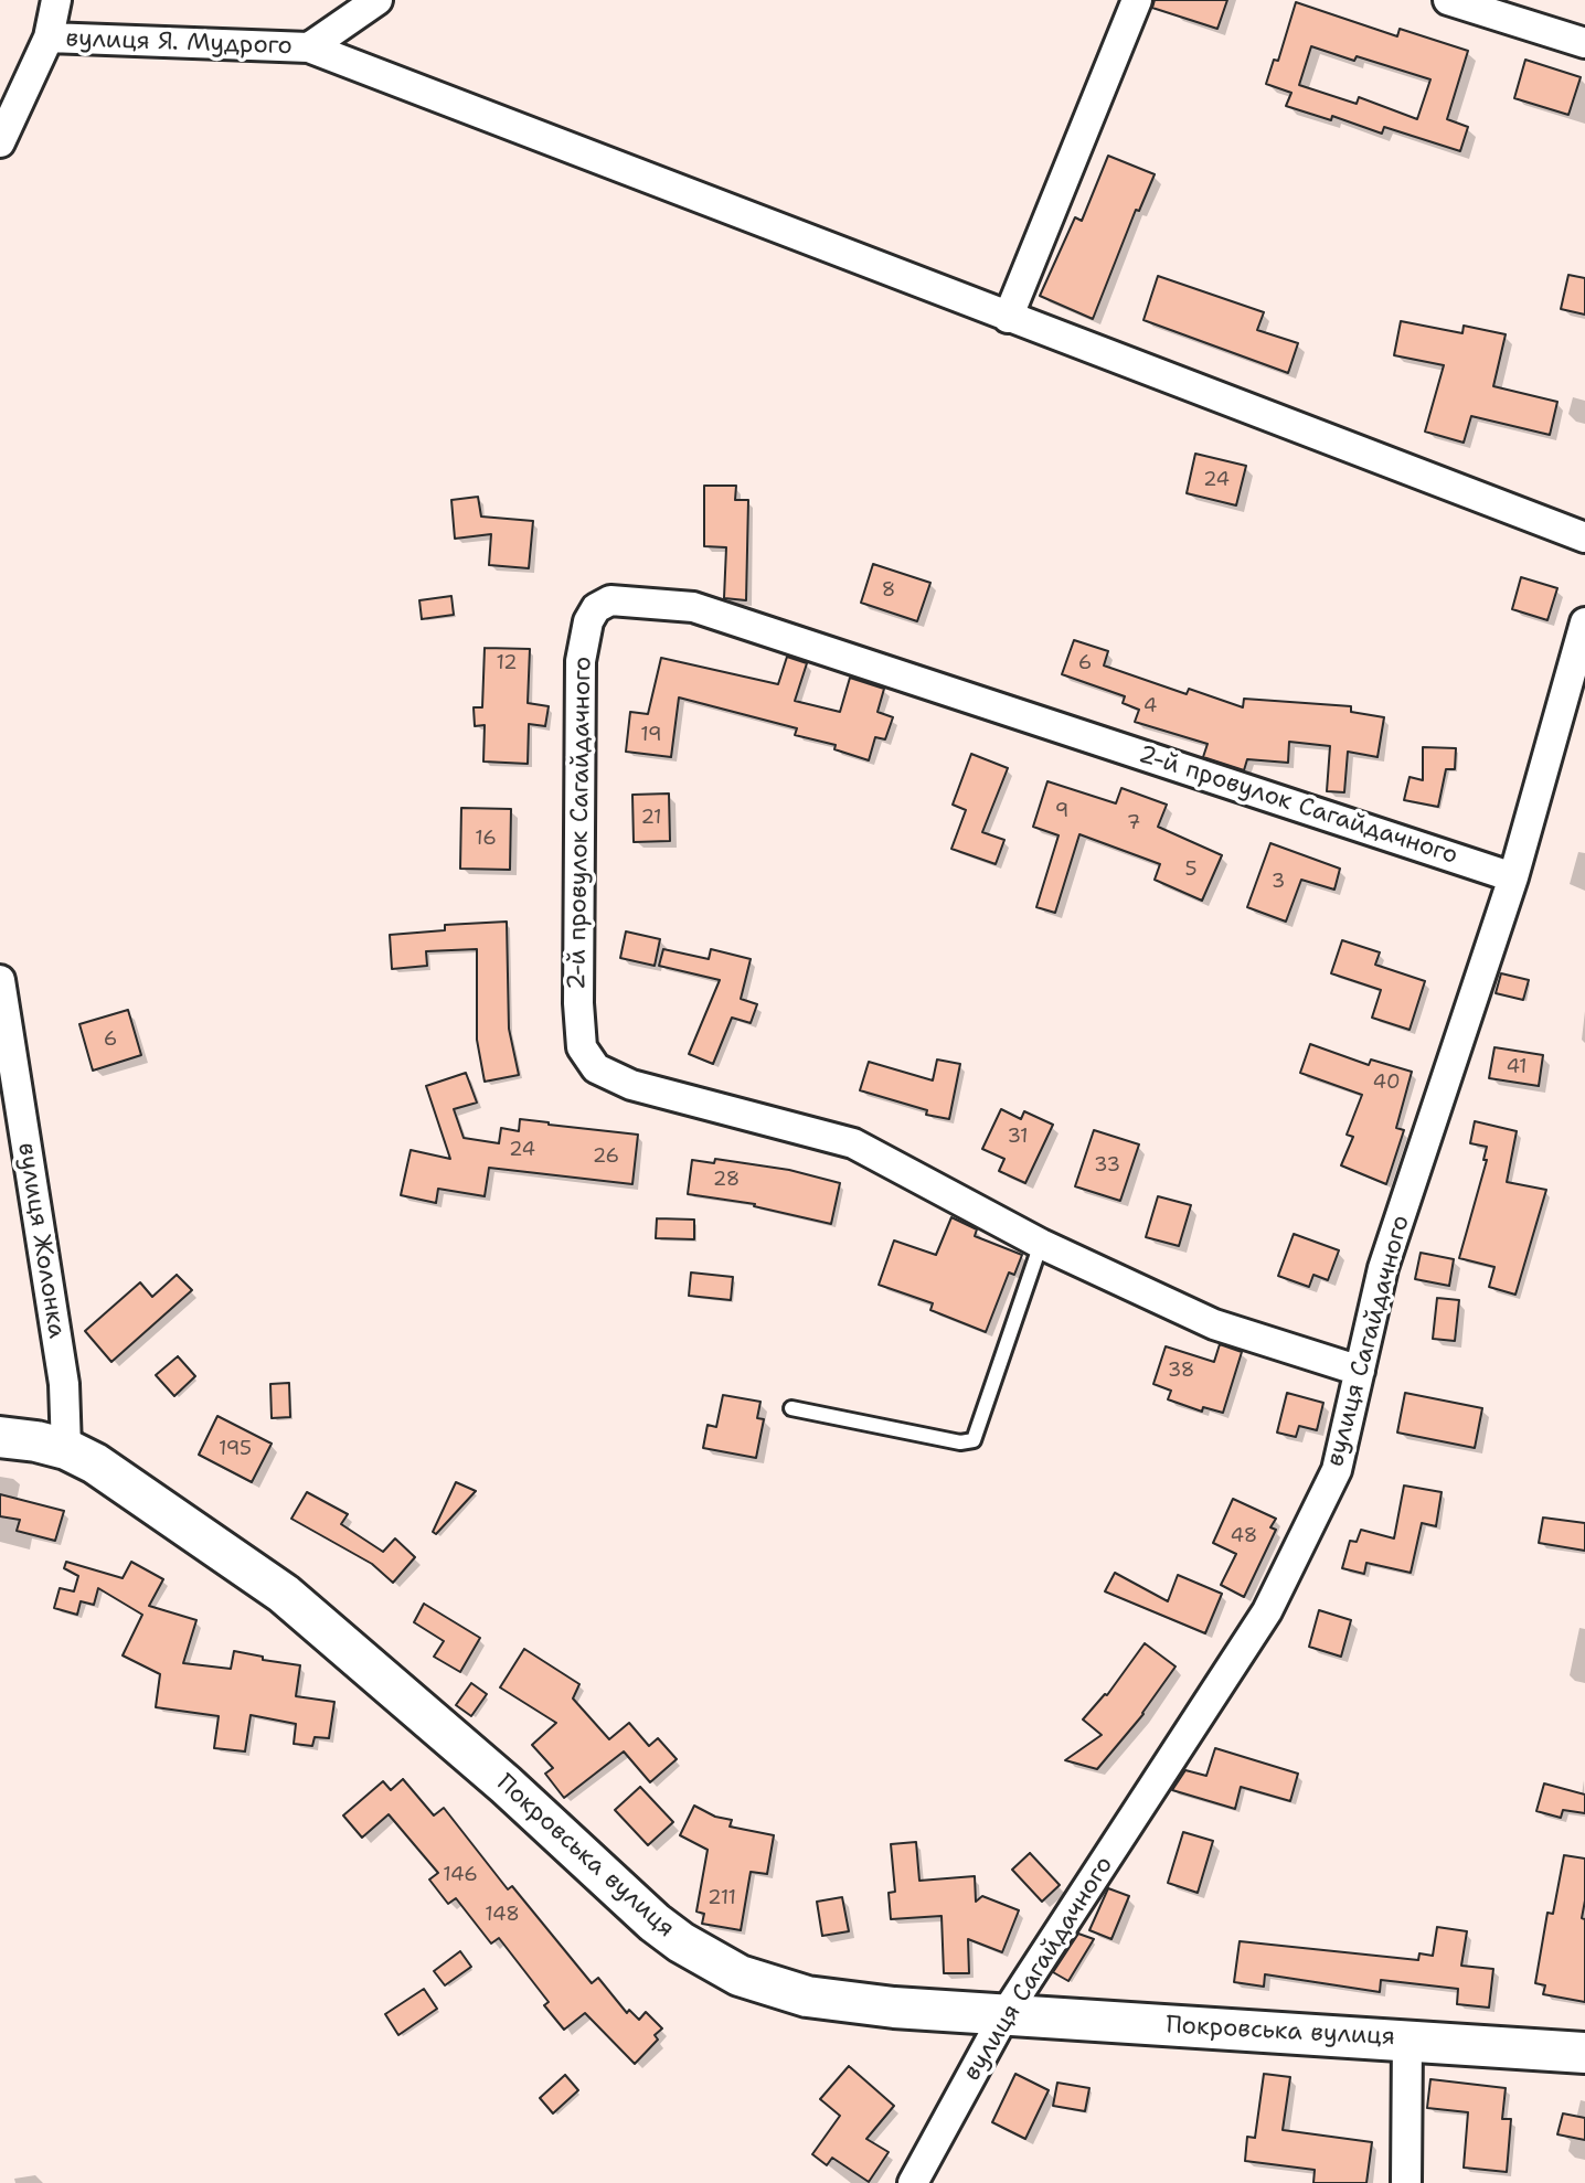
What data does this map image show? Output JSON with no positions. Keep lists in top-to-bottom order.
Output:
{
  "streets": {
    "street": [
      "вулиця Я. Мудрого",
      "2-й провулок Сагайдачного",
      "вулиця Жолонка",
      "вулиця Сагайдачного",
      "Покровська вулиця"
    ]
  },
  "crossings": [
    ["2-й провулок Сагайдачного", "вулиця Сагайдачного"],
    ["вулиця Жолонка", "Покровська вулиця"],
    ["вулиця Сагайдачного", "Покровська вулиця"]
  ],
  "house_numbers": [
    "24",
    "8",
    "12",
    "6",
    "4",
    "19",
    "9",
    "21",
    "7",
    "16",
    "5",
    "3",
    "6",
    "41",
    "40",
    "31",
    "24",
    "26",
    "33",
    "28",
    "38",
    "195",
    "48",
    "146",
    "211",
    "148"
  ]
}
